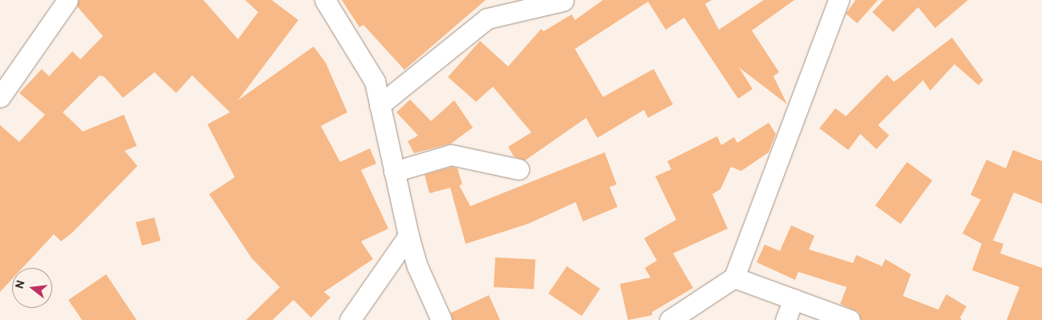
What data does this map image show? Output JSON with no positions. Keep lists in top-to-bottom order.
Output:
{
  "north": "left"
}
